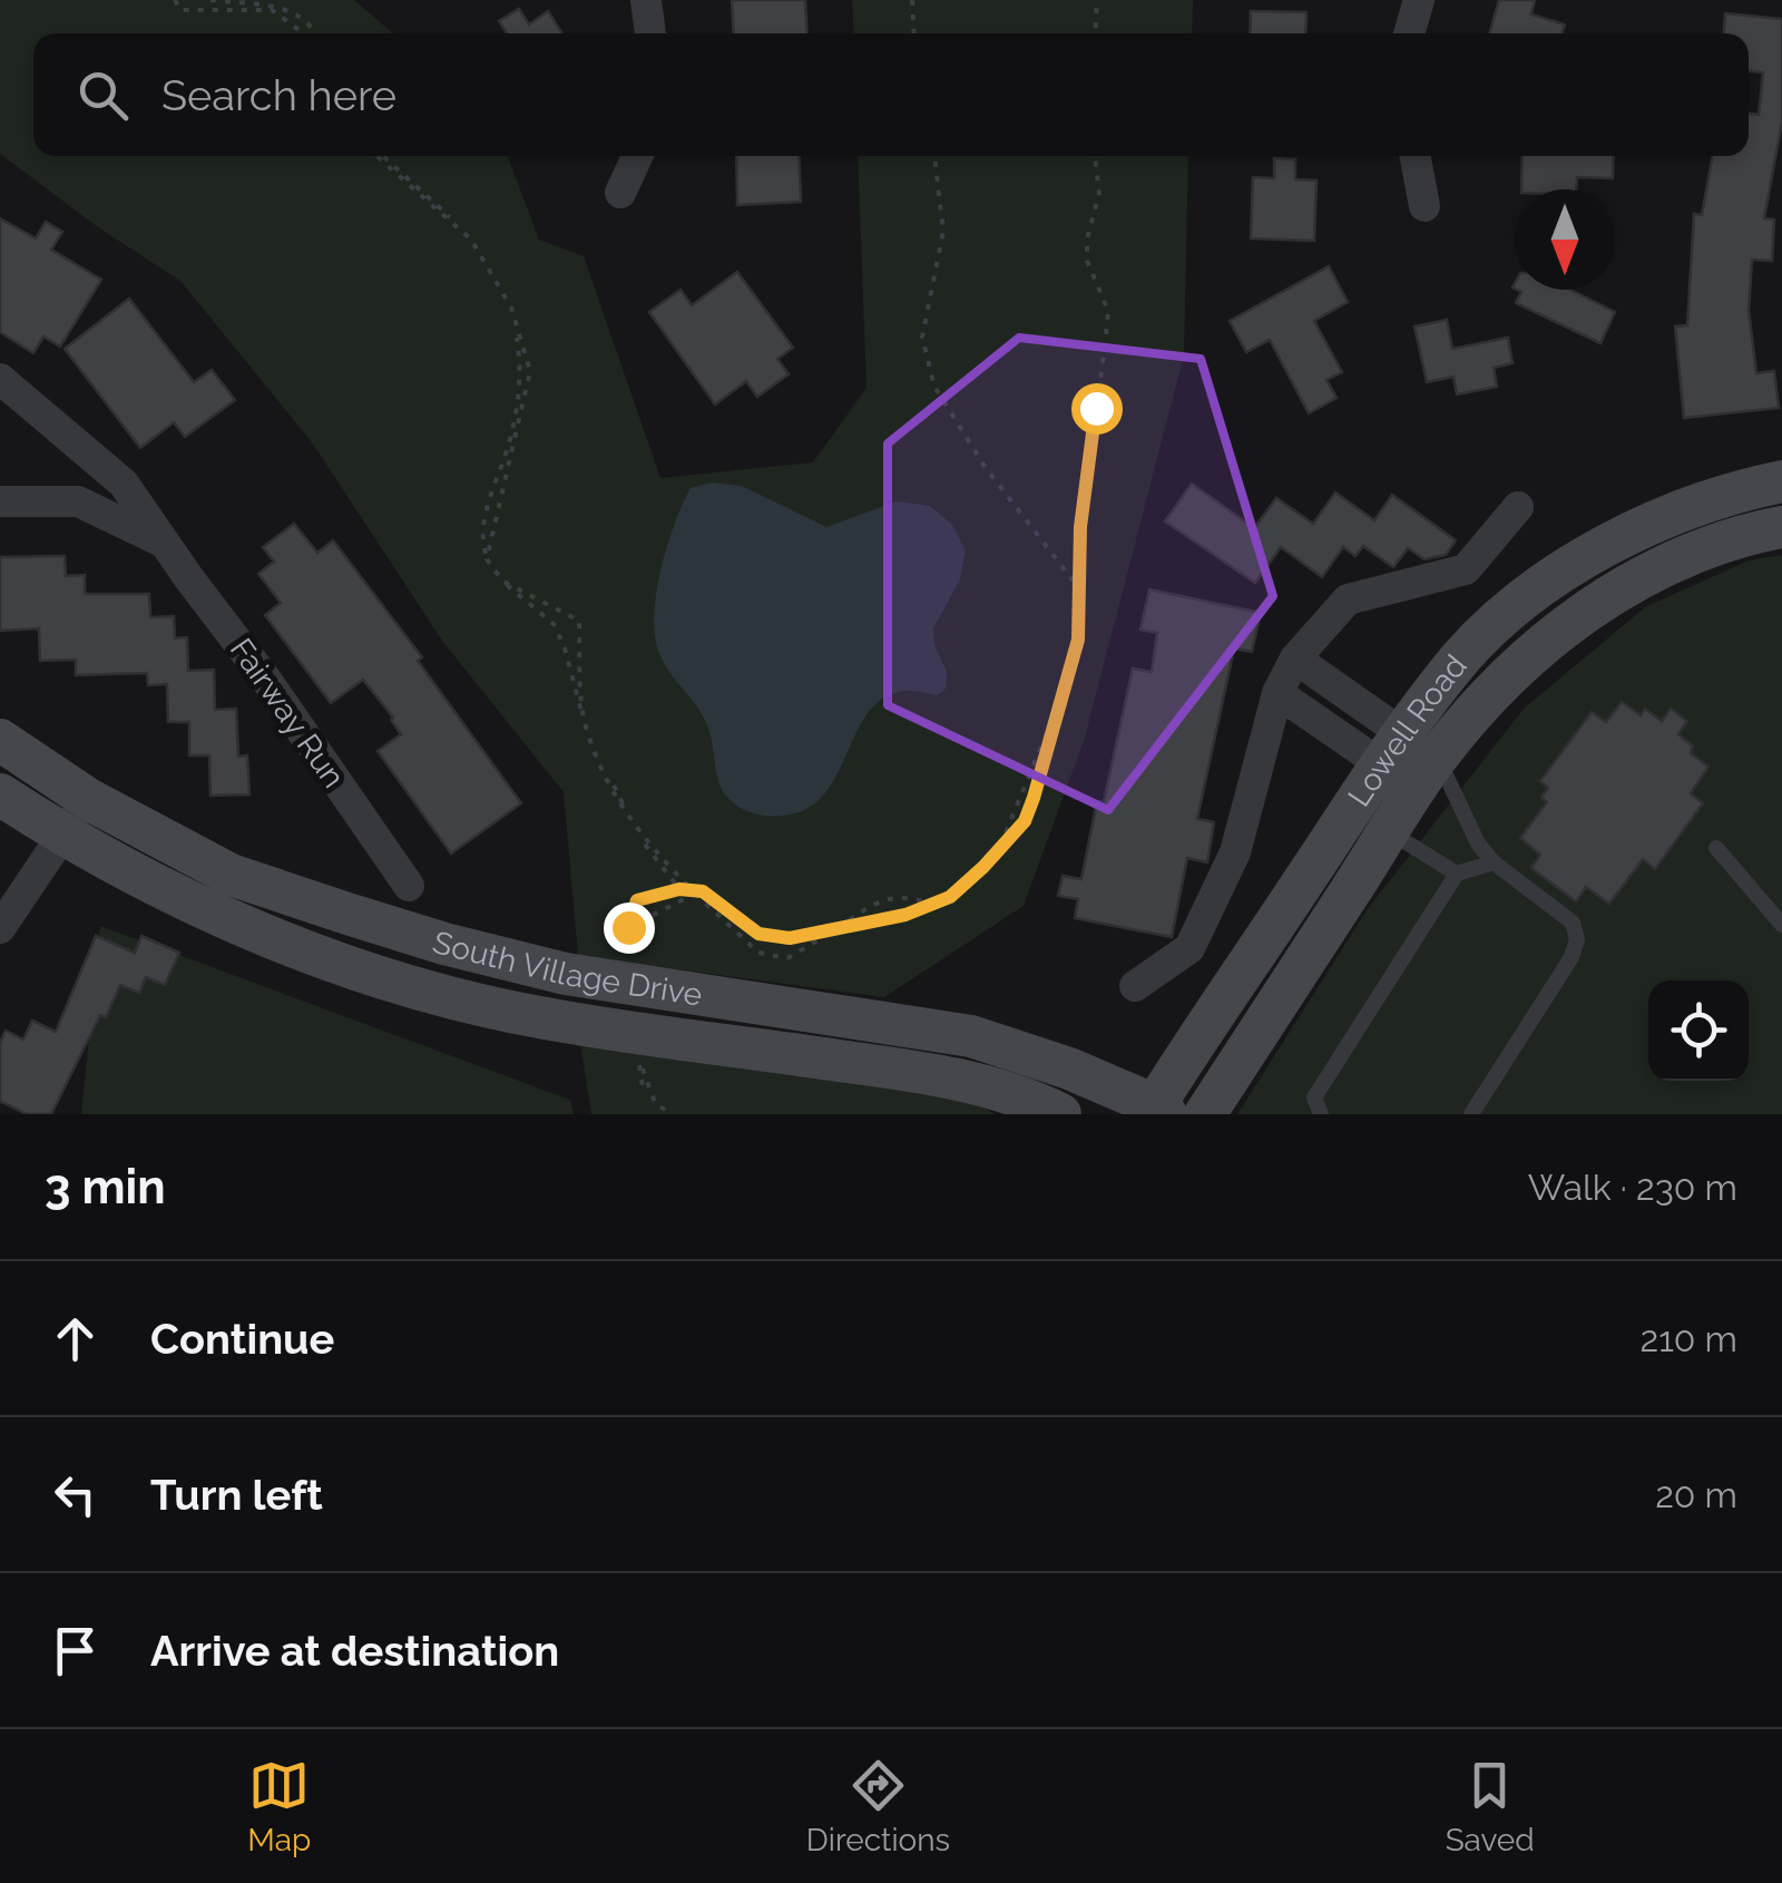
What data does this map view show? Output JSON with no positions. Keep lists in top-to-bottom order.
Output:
{
  "streets": {
    "street": ["Fairway Run", "Lowell Road", "South Village Drive"]
  },
  "crossings": [
    ["Lowell Road", "South Village Drive"]
  ],
  "north": "bottom",
  "page": {
    "search": "Search here",
    "heading": ["3 min", "Walk · 230 m"],
    "list": [
      ["Continue", "210 m"],
      ["Turn left", "20 m"],
      "Arrive at destination"
    ],
    "nav": ["Map", "Directions", "Saved"]
  }
}
